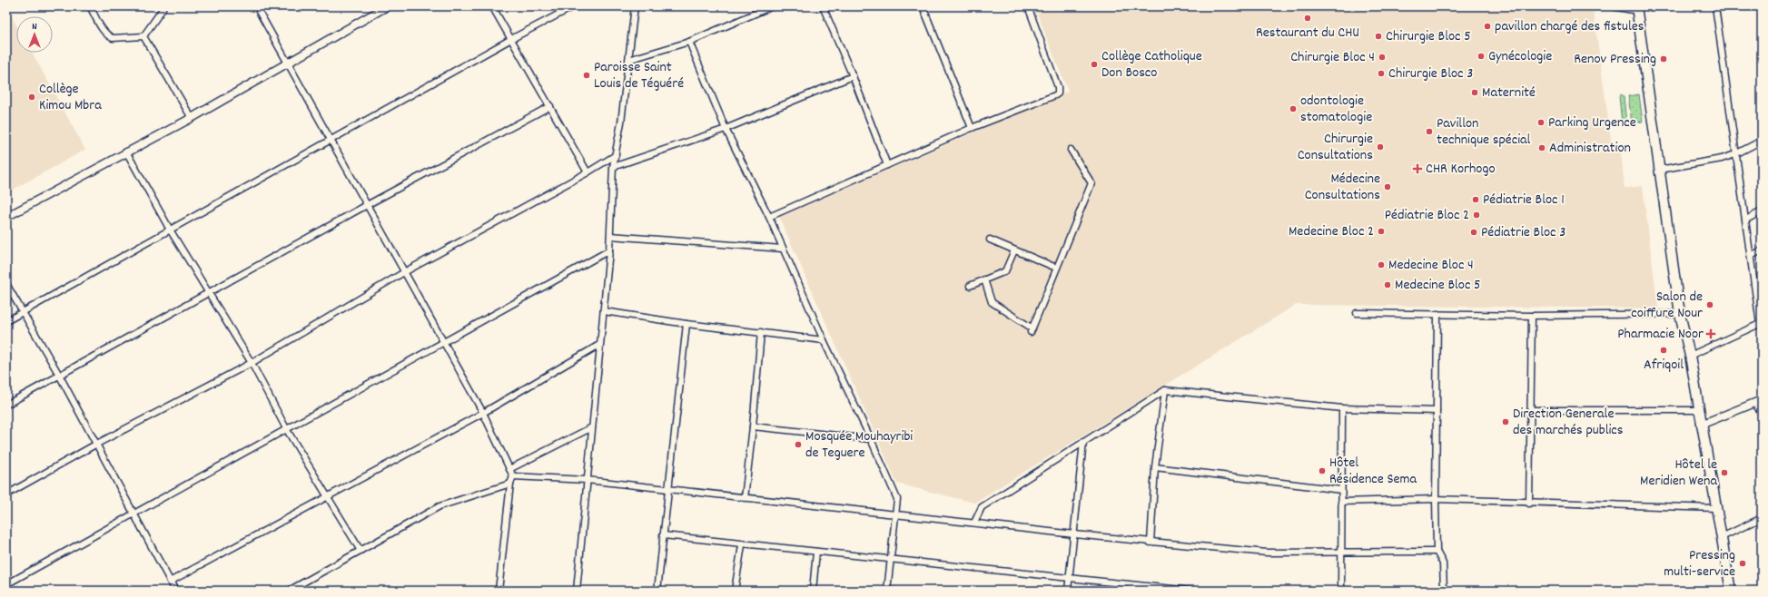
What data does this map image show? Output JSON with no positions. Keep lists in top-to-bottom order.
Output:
{
  "places": {
    "other": [
      "Restaurant du CHU",
      "pavillon chargé des fistules",
      "Chirurgie Bloc 5",
      "Gynécologie",
      "Chirurgie Bloc 4",
      "Renov Pressing",
      "Collège Catholique Don Bosco",
      "Chirurgie Bloc 3",
      "Paroisse Saint Louis de Téguéré",
      "Maternité",
      "Collège Kimou Mbra",
      "odontologie stomatologie",
      "Parking Urgence",
      "Pavillon technique spécial",
      "Chirurgie Consultations",
      "Administration",
      "Médecine Consultations",
      "Pédiatrie Bloc 1",
      "Pédiatrie Bloc 2",
      "Medecine Bloc 2",
      "Pédiatrie Bloc 3",
      "Medecine Bloc 4",
      "Medecine Bloc 5",
      "Salon de coiffure Nour",
      "Afriqoil",
      "Direction Generale des marchés publics",
      "Mosquée Mouhayribi de Teguere",
      "Hôtel Résidence Sema",
      "Hôtel le Meridien Wena",
      "Pressing multi-service"
    ],
    "health": ["CHR Korhogo", "Pharmacie Noor"]
  },
  "north": "top"
}
